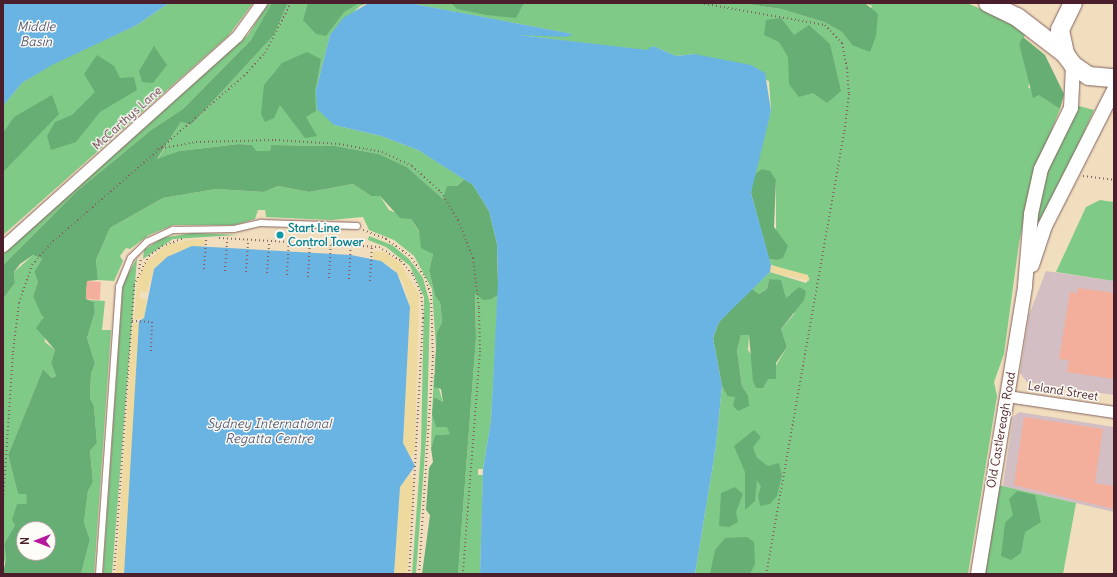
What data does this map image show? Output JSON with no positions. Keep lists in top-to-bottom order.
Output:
{
  "streets": {
    "street": ["McCarthys Lane", "Leland Street", "Old Castlereagh Road"]
  },
  "crossings": [
    ["Leland Street", "Old Castlereagh Road"]
  ],
  "water": ["Middle Basin", "Sydney International Regatta Centre"],
  "places": ["Start Line Control Tower"],
  "north": "left"
}
